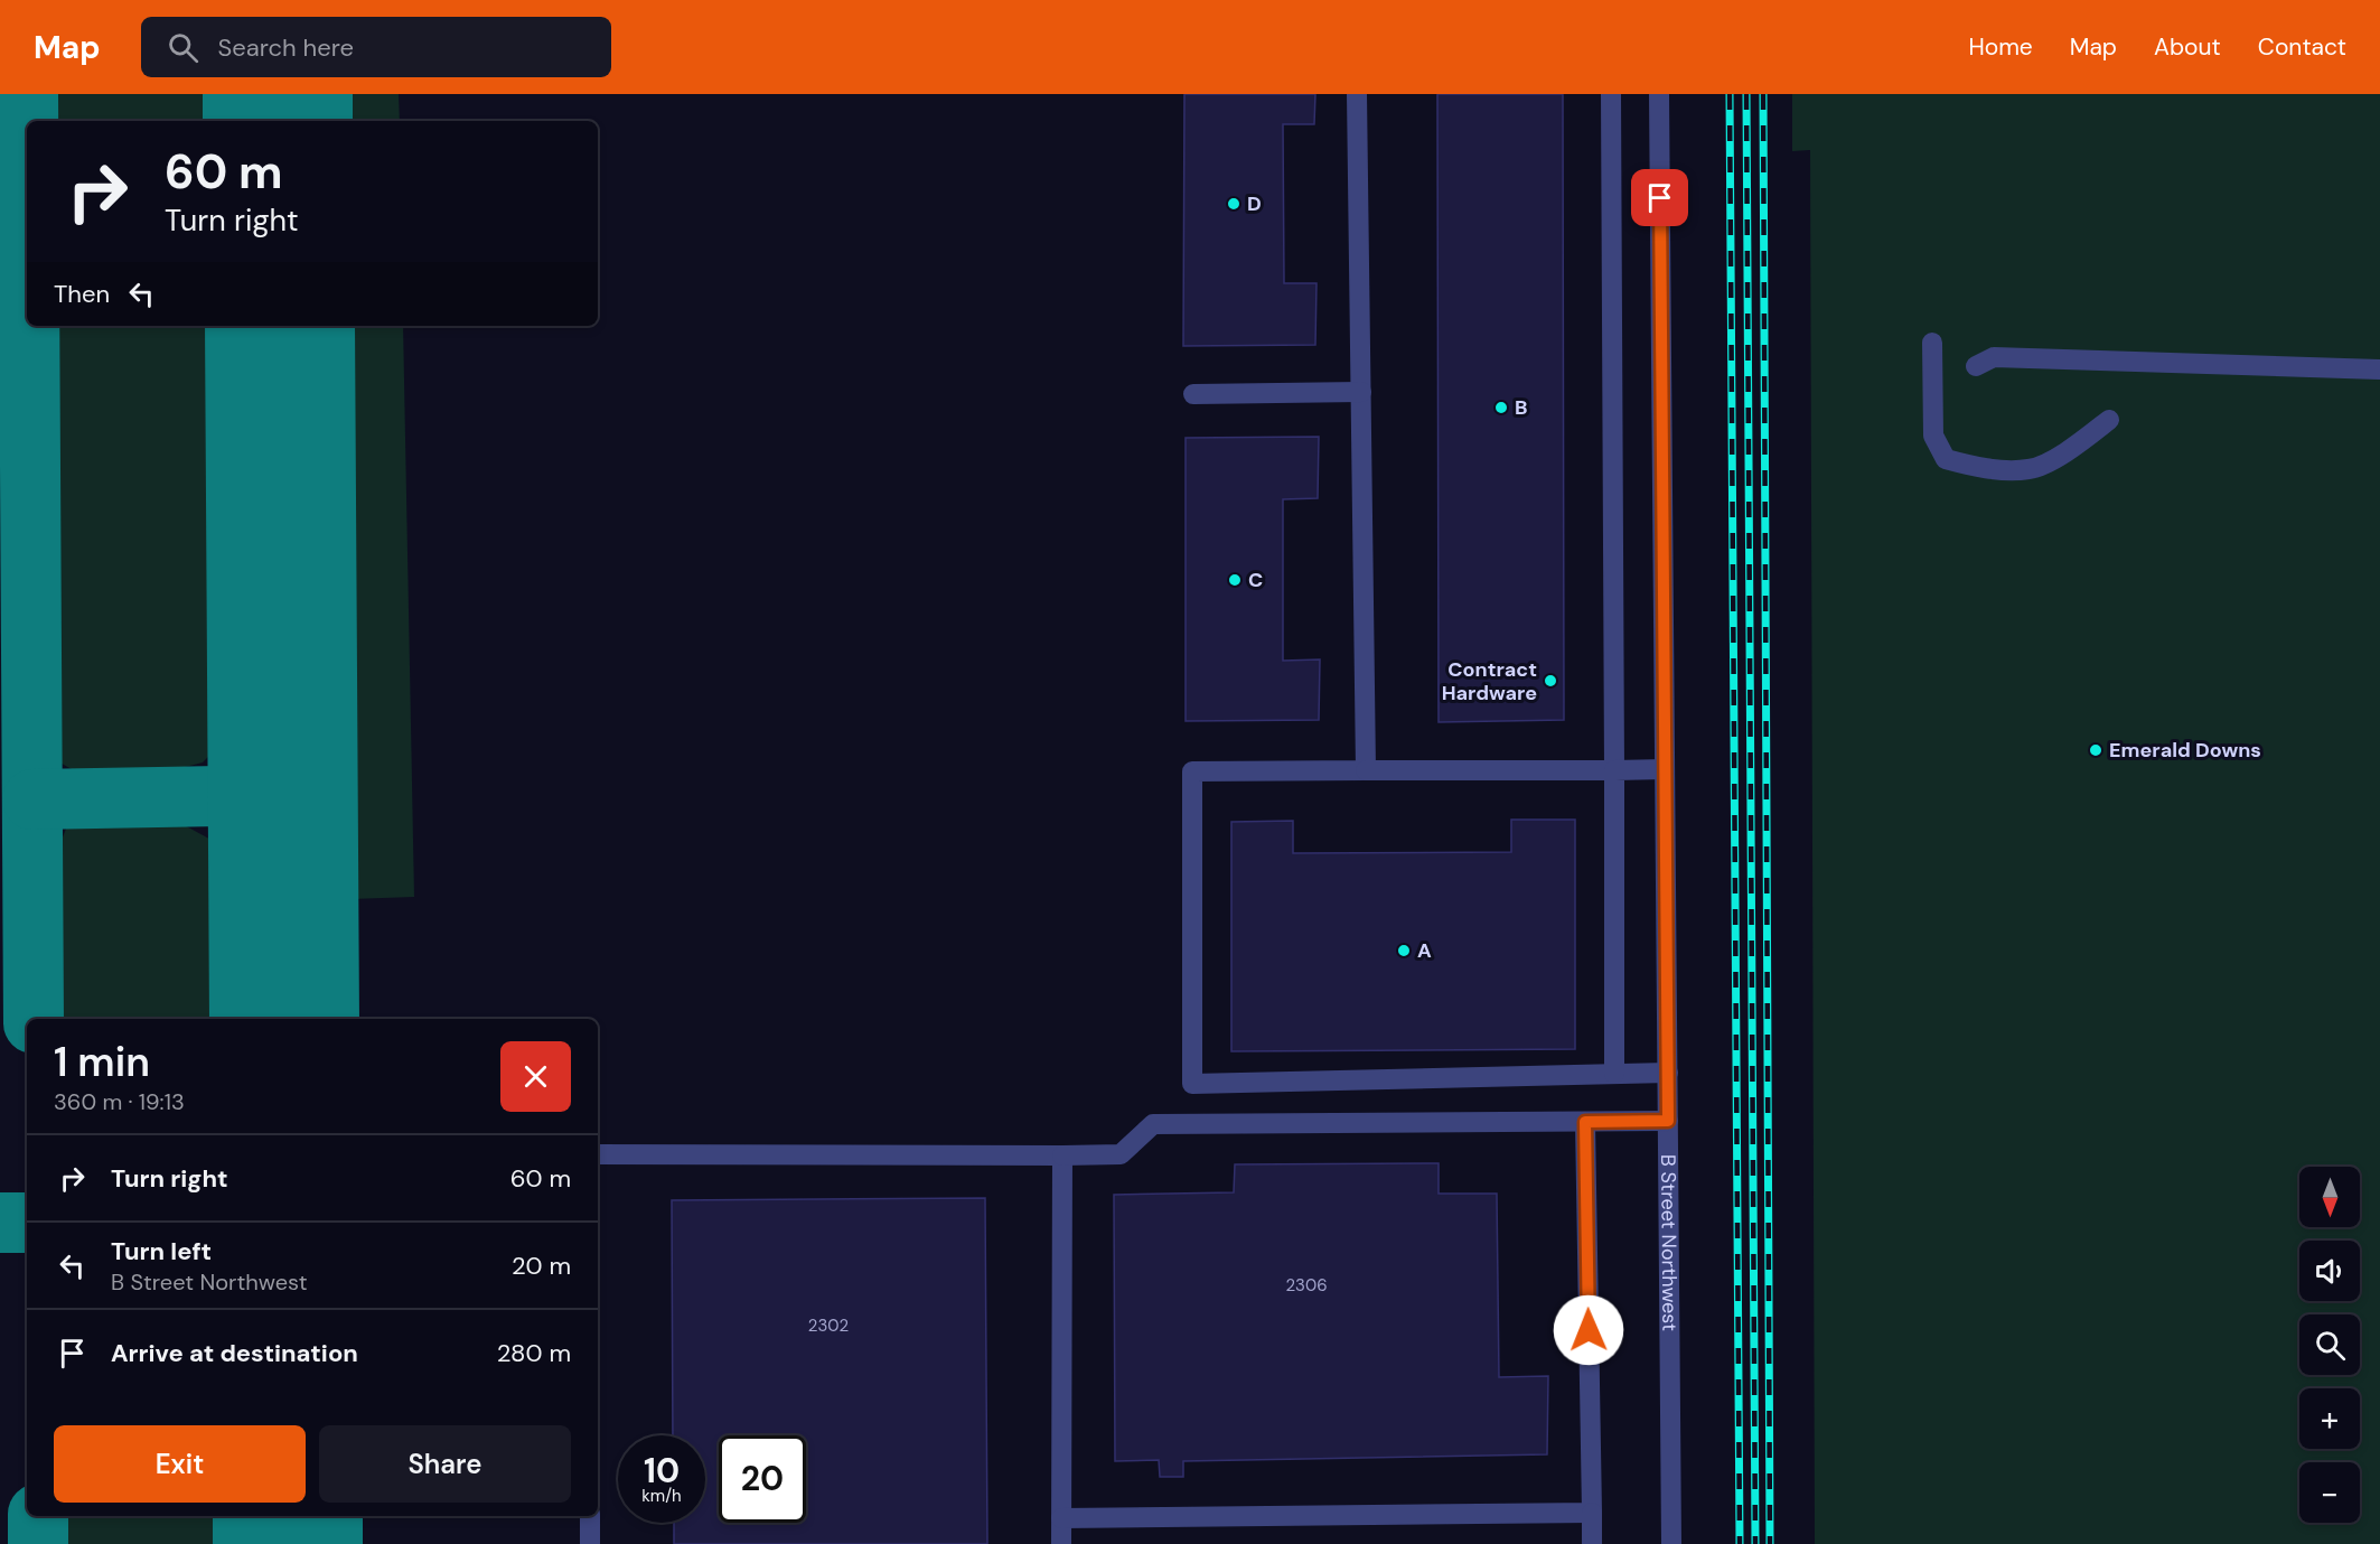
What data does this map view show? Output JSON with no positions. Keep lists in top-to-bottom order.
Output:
{
  "streets": {
    "street": ["B Street Northwest"]
  },
  "places": [
    "D",
    "B",
    "C",
    "Contract Hardware",
    "Emerald Downs",
    "A"
  ],
  "house_numbers": ["2306", "2302"],
  "north": "bottom",
  "page": {
    "header": "Map",
    "search": "Search here",
    "nav": [
      "Home",
      "Map",
      "About",
      "Contact"
    ],
    "turn": ["60 m", "Turn right"],
    "then": "Then",
    "heading": ["1 min", "360 m · 19:13"],
    "list": [
      {
        "name": "Turn right",
        "value": "60 m"
      },
      {
        "name": "Turn left",
        "note": "B Street Northwest",
        "value": "20 m"
      },
      {
        "name": "Arrive at destination",
        "value": "280 m"
      }
    ],
    "map_buttons": ["+", "−"],
    "buttons": ["Exit", "Share"],
    "speed": "10 km/h",
    "limit": "20"
  }
}
